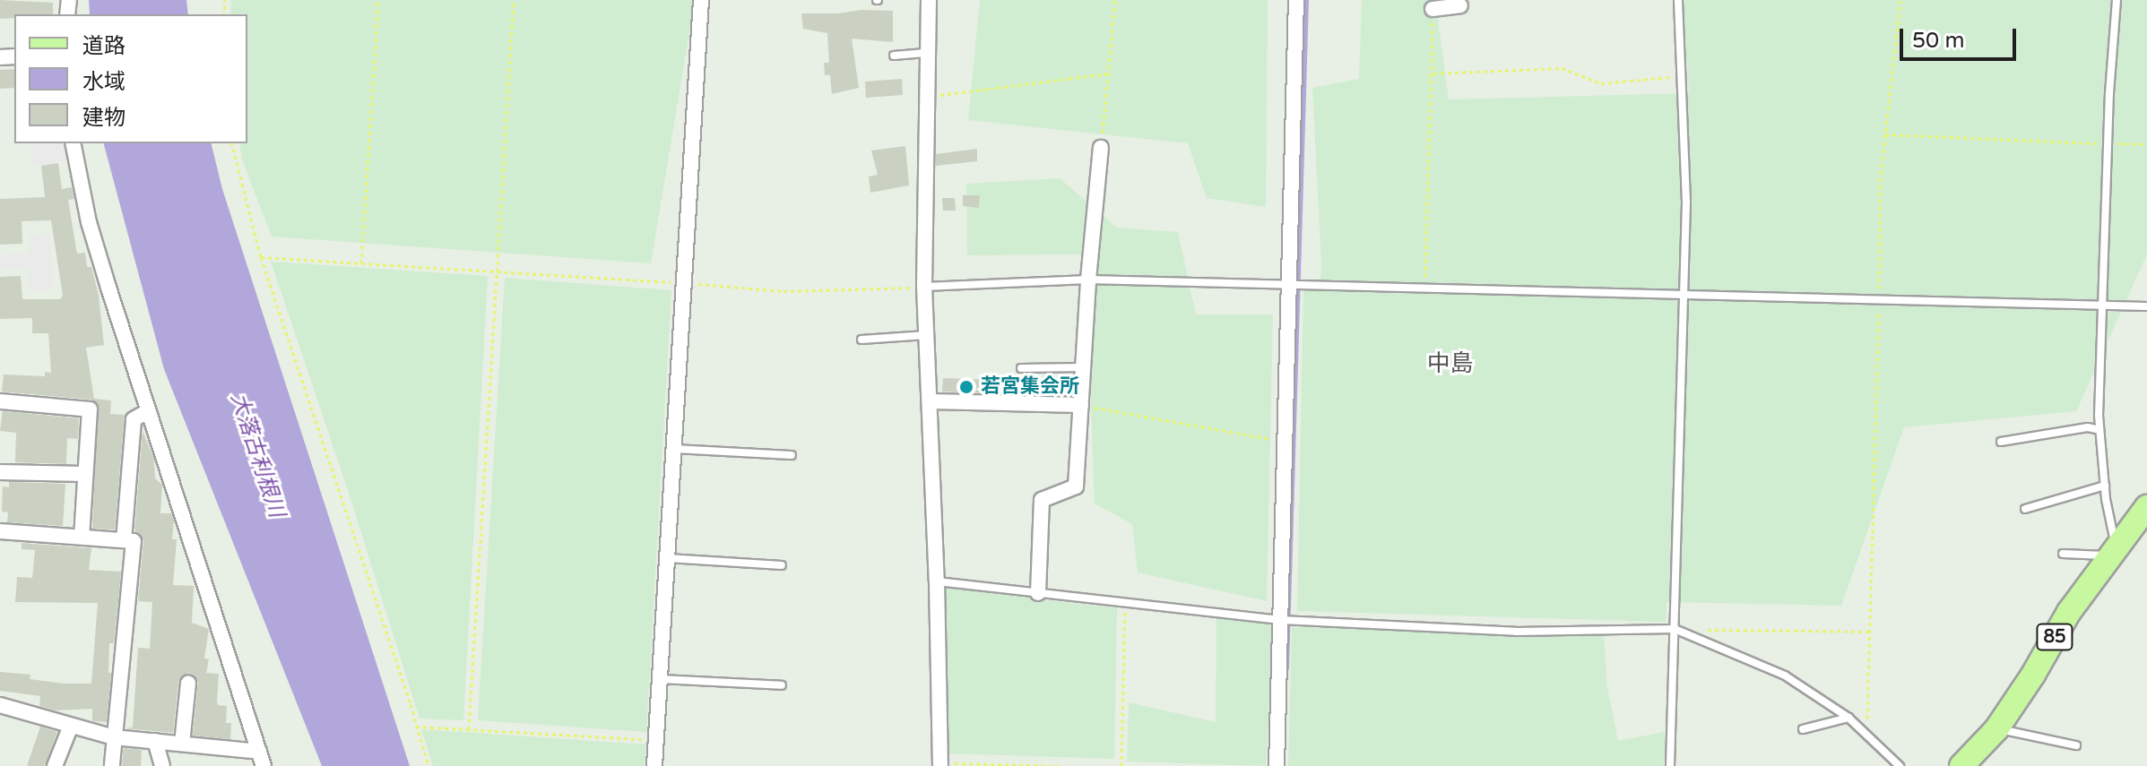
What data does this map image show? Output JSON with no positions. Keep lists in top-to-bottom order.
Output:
{
  "streets": {
    "main road": ["85"]
  },
  "districts": ["中島"],
  "water": ["大落古利根川"],
  "places": ["若宮集会所"],
  "legend": ["道路", "水域", "建物"],
  "scale_bar": "50 m"
}
